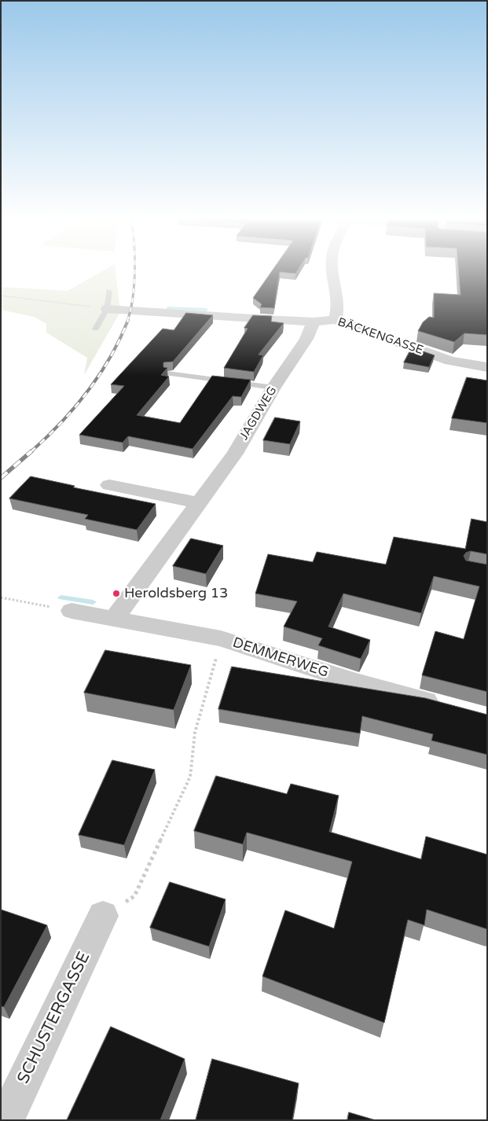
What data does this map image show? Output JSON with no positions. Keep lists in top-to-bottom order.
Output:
{
  "streets": {
    "street": [
      "BÄCKENGASSE",
      "JAGDWEG",
      "DEMMERWEG",
      "SCHUSTERGASSE"
    ]
  },
  "crossings": [
    ["BÄCKENGASSE", "JAGDWEG"],
    ["JAGDWEG", "DEMMERWEG"]
  ],
  "places": ["Heroldsberg 13"]
}
